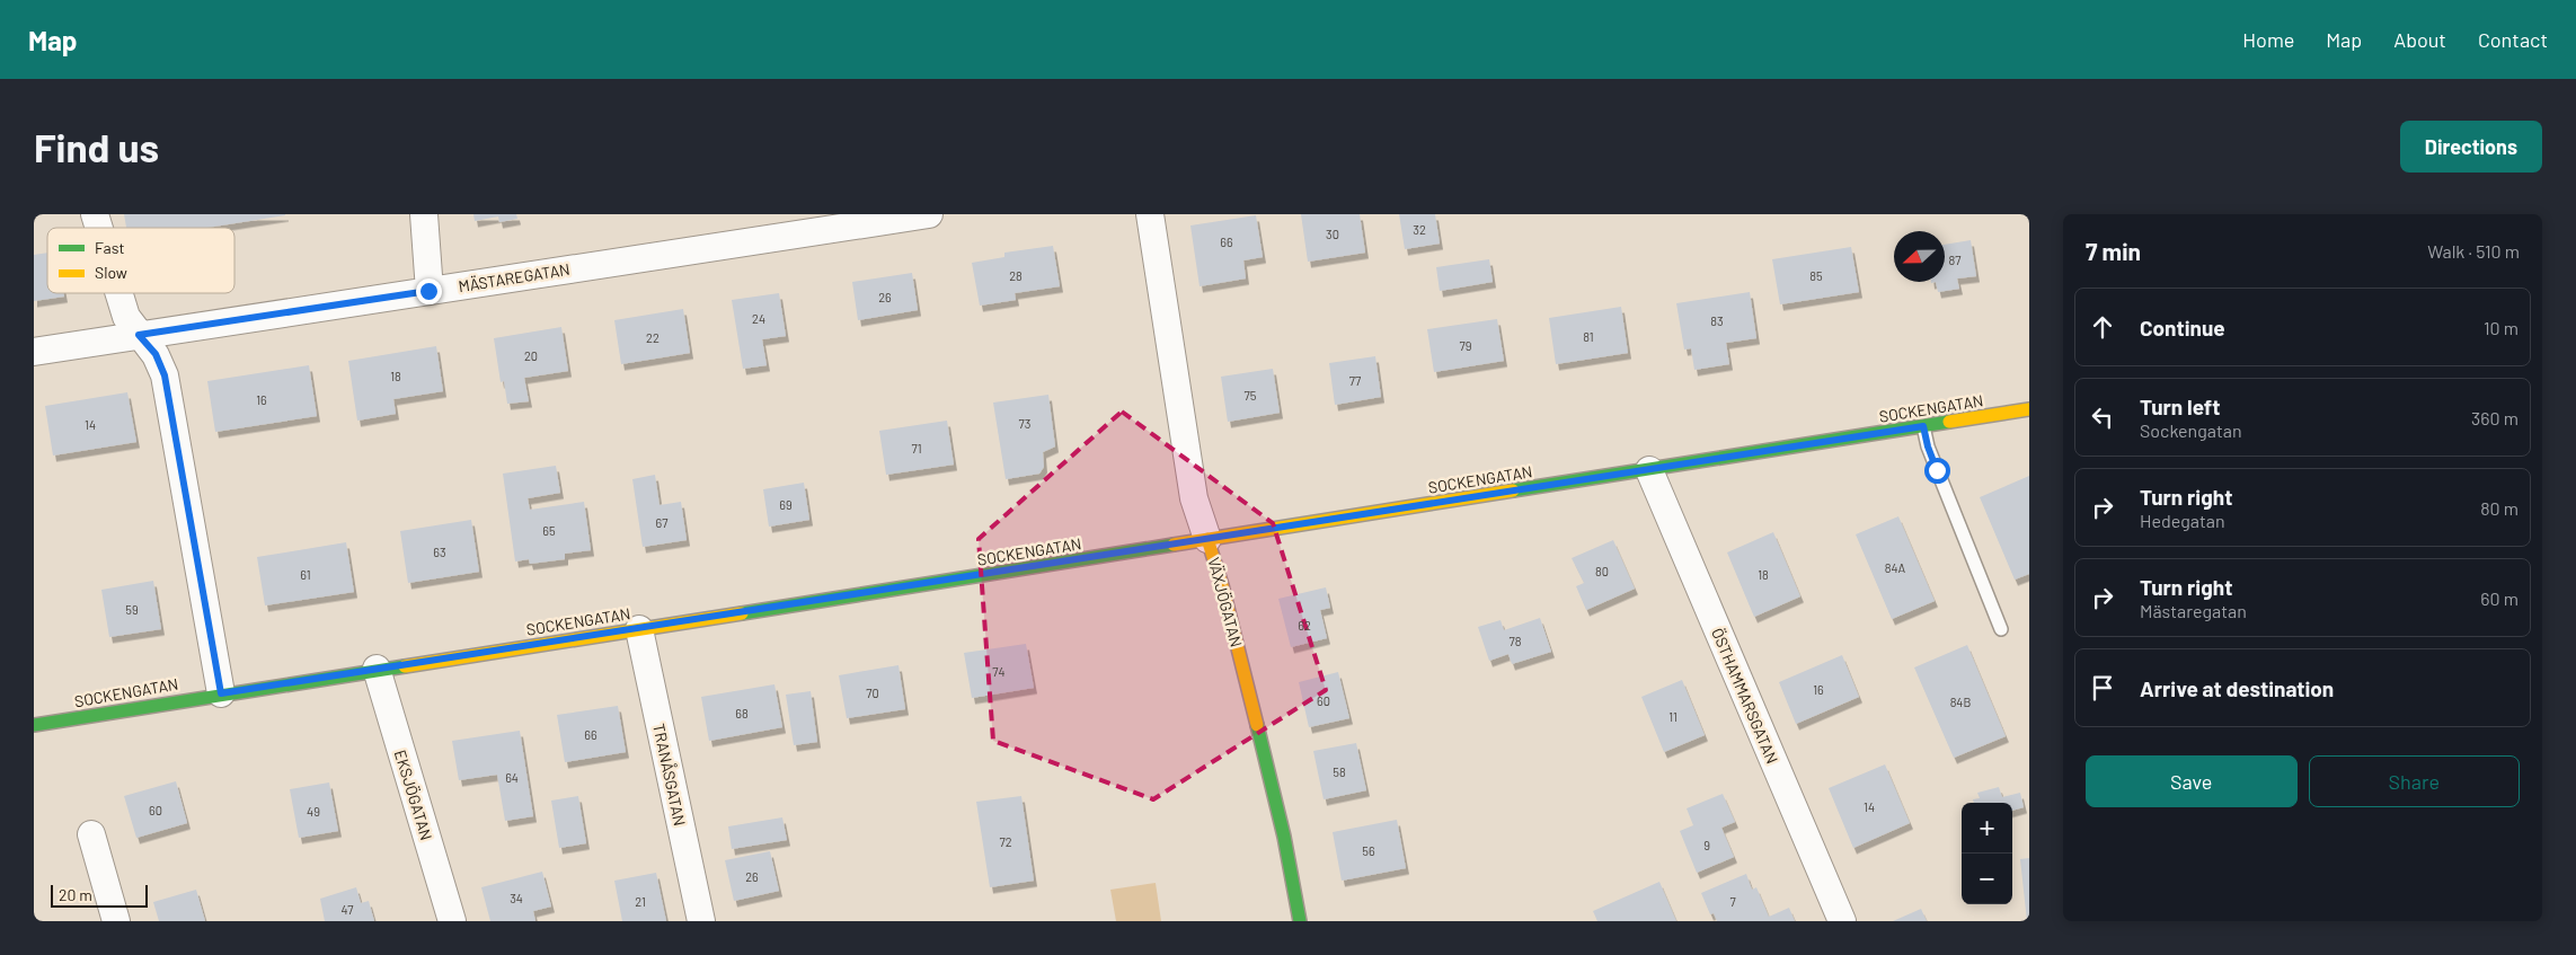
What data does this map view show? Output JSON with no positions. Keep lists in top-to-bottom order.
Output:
{
  "streets": {
    "street": [
      "MÄSTAREGATAN",
      "SOCKENGATAN",
      "VÄXJÖGATAN",
      "ÖSTHAMMARSGATAN",
      "TRANÅSGATAN",
      "EKSJÖGATAN"
    ]
  },
  "crossings": [
    ["SOCKENGATAN", "VÄXJÖGATAN"],
    ["SOCKENGATAN", "ÖSTHAMMARSGATAN"],
    ["SOCKENGATAN", "TRANÅSGATAN"],
    ["SOCKENGATAN", "EKSJÖGATAN"]
  ],
  "house_numbers": [
    "32",
    "30",
    "66",
    "87",
    "28",
    "85",
    "26",
    "24",
    "83",
    "81",
    "22",
    "79",
    "20",
    "18",
    "77",
    "75",
    "16",
    "73",
    "14",
    "71",
    "69",
    "67",
    "65",
    "63",
    "84A",
    "80",
    "61",
    "18",
    "59",
    "62",
    "78",
    "74",
    "16",
    "70",
    "60",
    "84B",
    "68",
    "11",
    "66",
    "58",
    "64",
    "14",
    "60",
    "49",
    "72",
    "9",
    "56",
    "26",
    "34",
    "21",
    "7",
    "47"
  ],
  "legend": ["Fast", "Slow"],
  "scale_bar": "20 m",
  "north": "left",
  "page": {
    "header": "Map",
    "nav": [
      "Home",
      "Map",
      "About",
      "Contact"
    ],
    "buttons": [
      "Directions",
      ["Save", "Share"]
    ],
    "title": "Find us",
    "heading": ["7 min", "Walk · 510 m"],
    "list": [
      ["Continue", "10 m"],
      ["Turn left", "Sockengatan", "360 m"],
      ["Turn right", "Hedegatan", "80 m"],
      ["Turn right", "Mästaregatan", "60 m"],
      "Arrive at destination"
    ],
    "map_buttons": ["+", "−"],
    "scale": "20 m"
  }
}
